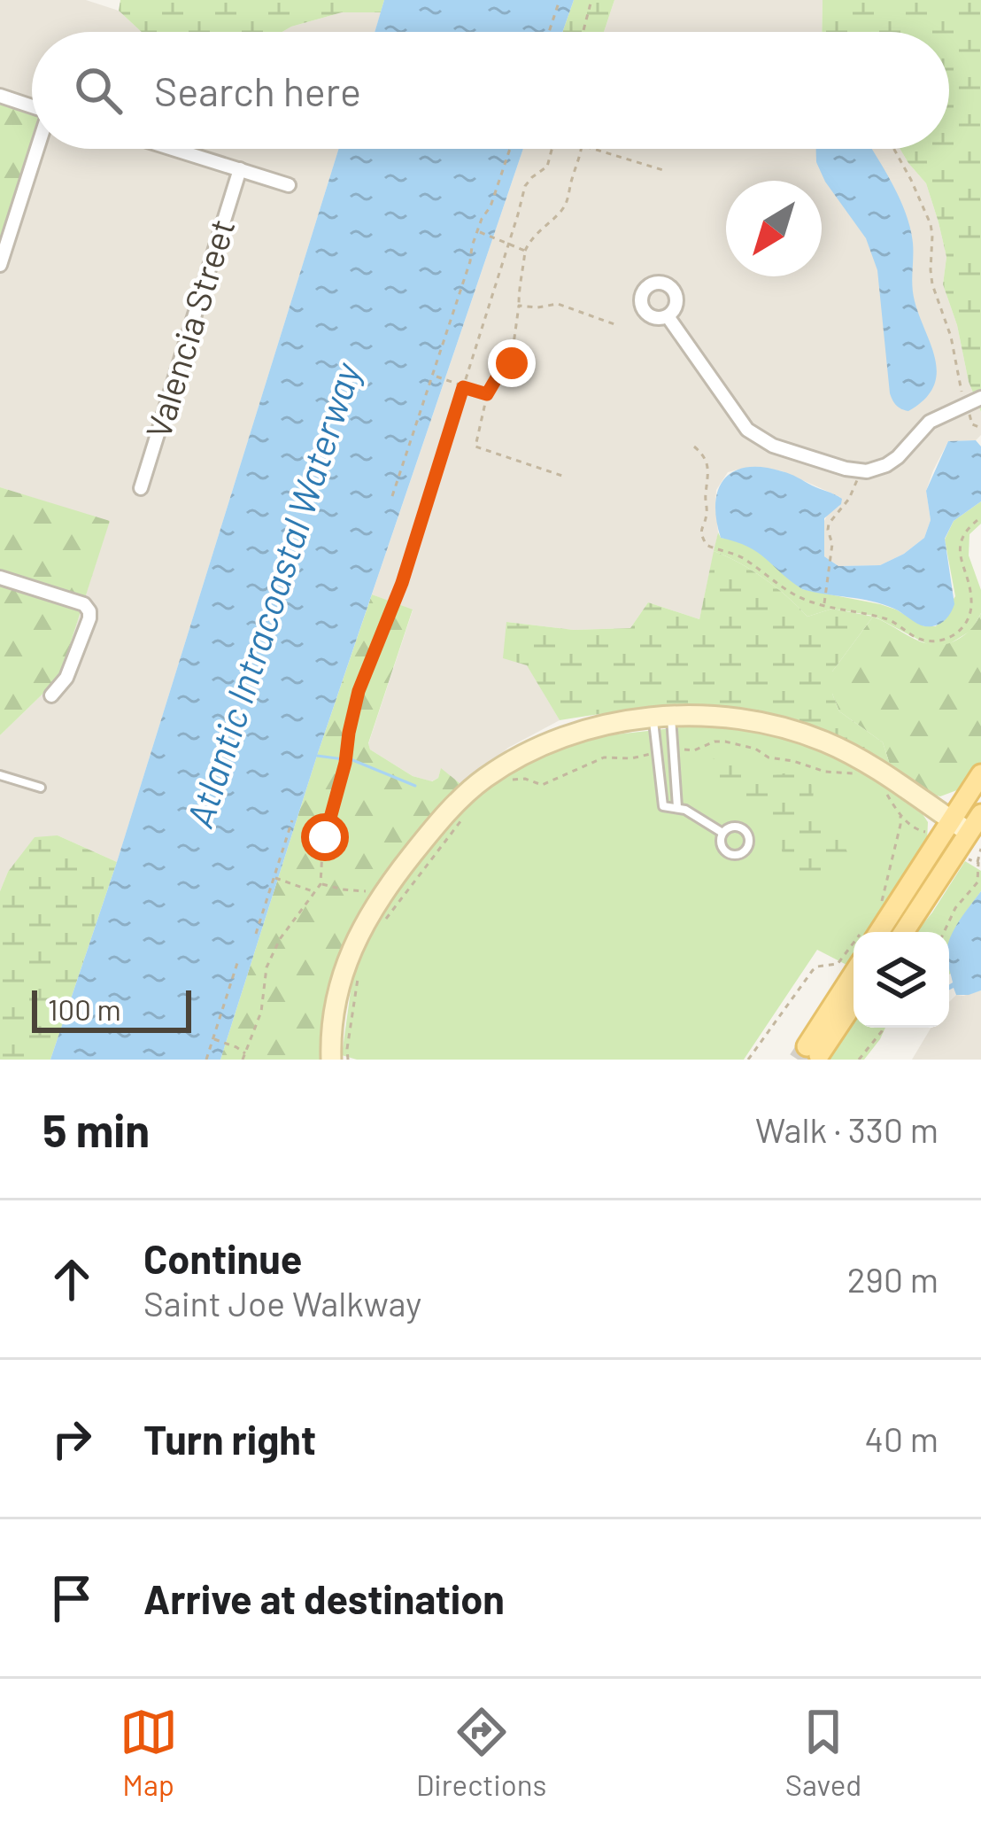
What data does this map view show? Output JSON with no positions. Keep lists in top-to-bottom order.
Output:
{
  "streets": {
    "street": ["Valencia Street"]
  },
  "water": ["Atlantic Intracoastal Waterway"],
  "scale_bar": "100 m",
  "north": "bottom left",
  "page": {
    "search": "Search here",
    "scale": "100 m",
    "heading": ["5 min", "Walk · 330 m"],
    "list": [
      ["Continue", "Saint Joe Walkway", "290 m"],
      ["Turn right", "40 m"],
      "Arrive at destination"
    ],
    "nav": ["Map", "Directions", "Saved"]
  }
}
